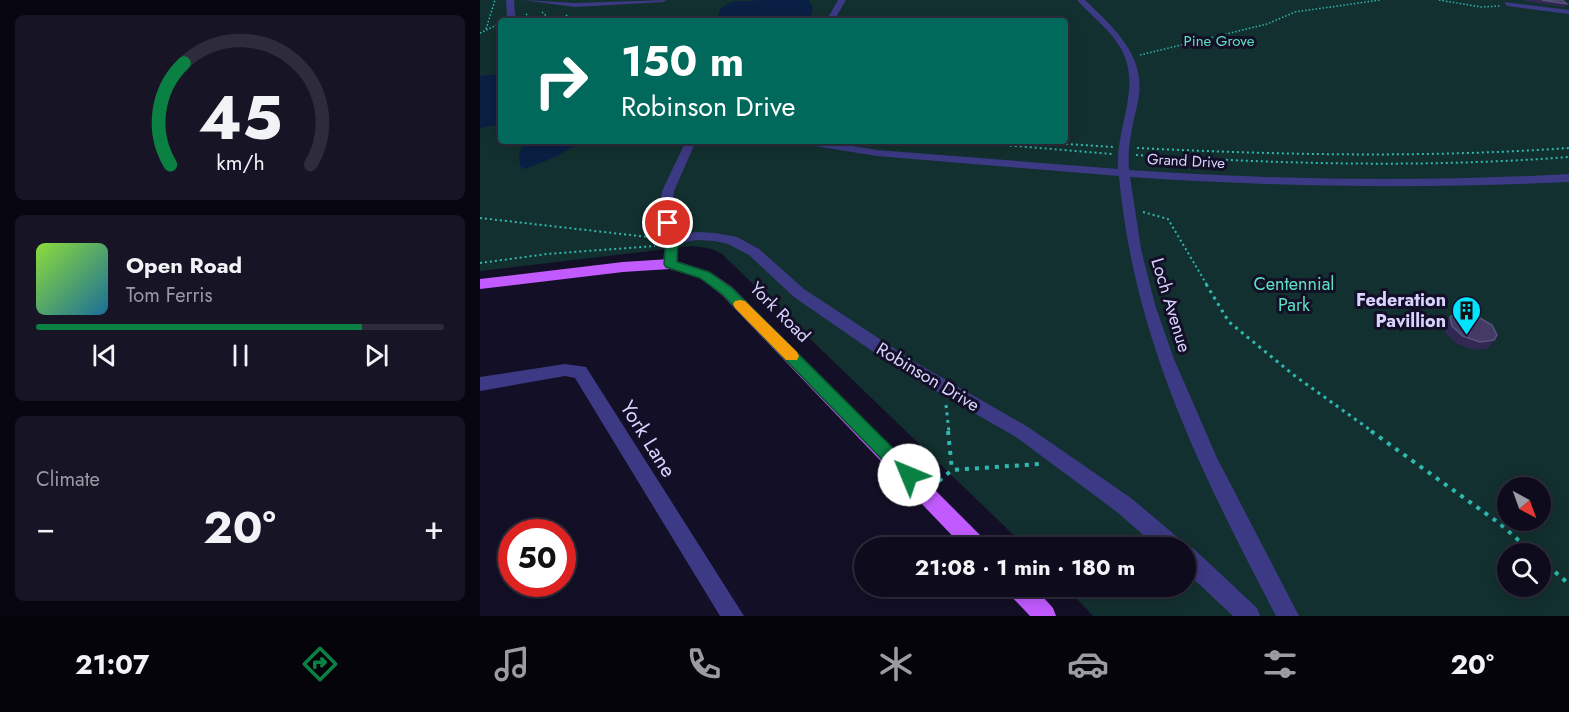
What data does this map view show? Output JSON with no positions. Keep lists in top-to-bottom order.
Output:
{
  "streets": {
    "main road": ["York Road"],
    "street": [
      "Grand Drive",
      "Loch Avenue",
      "Robinson Drive",
      "York Lane"
    ]
  },
  "crossings": [
    ["Grand Drive", "Loch Avenue"]
  ],
  "parks": ["Pine Grove", "Centennial Park"],
  "places": {
    "building": ["Federation Pavillion"]
  },
  "north": "bottom right",
  "page": {
    "turn": ["150 m", "Robinson Drive"],
    "song": ["Open Road", "Tom Ferris"],
    "tile": "Climate",
    "heat": ["−", "20°", "+"],
    "limit": "50",
    "trip": "21:08 · 1 min · 180 m",
    "tabs": ["21:07", "20°"],
    "gauge": ["45", "km/h"]
  }
}
